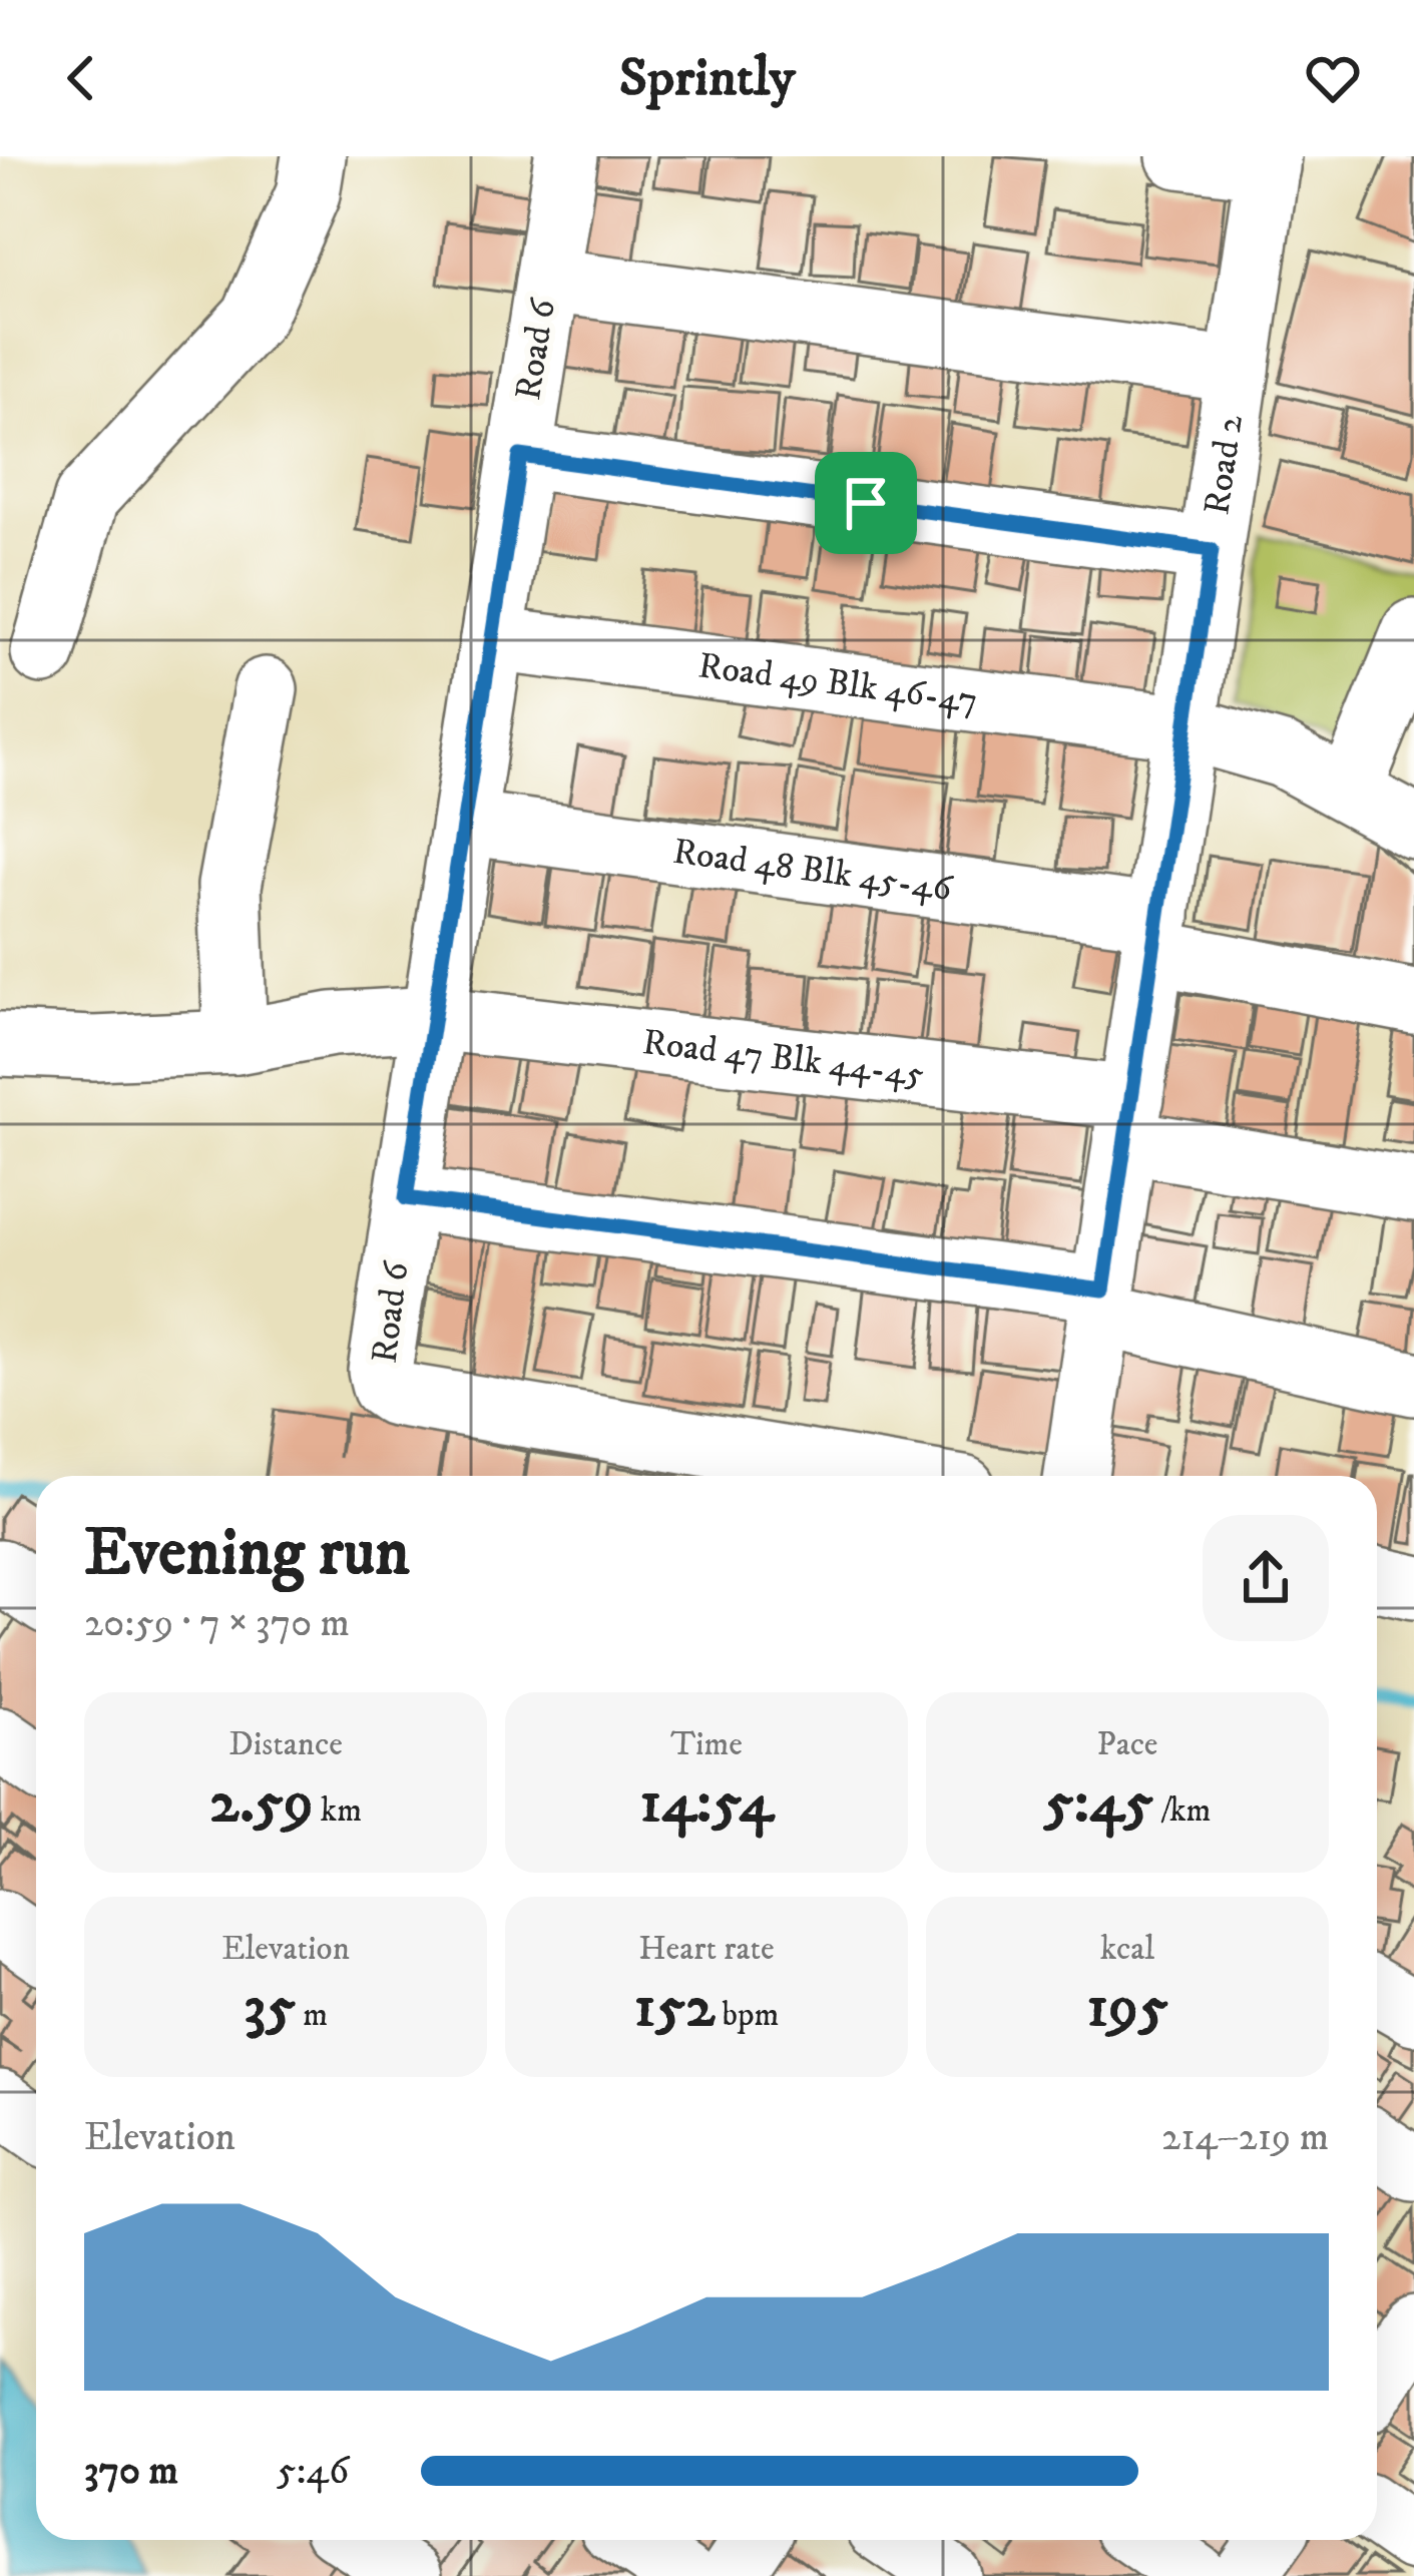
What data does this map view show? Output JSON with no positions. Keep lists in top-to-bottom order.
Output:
{
  "streets": {
    "street": [
      "Road 6",
      "Road 2",
      "Road 49 Blk 46-47",
      "Road 48 Blk 45-46",
      "Road 47 Blk 44-45"
    ]
  },
  "crossings": [
    ["Road 6", "Road 49 Blk 46-47"],
    ["Road 6", "Road 48 Blk 45-46"],
    ["Road 6", "Road 47 Blk 44-45"],
    ["Road 2", "Road 49 Blk 46-47"],
    ["Road 2", "Road 48 Blk 45-46"],
    ["Road 2", "Road 47 Blk 44-45"]
  ],
  "page": {
    "header": "Sprintly",
    "heading": ["Evening run", "20:59 · 7 × 370 m"],
    "stats": [
      ["Distance", "2.59 km"],
      ["Time", "14:54"],
      ["Pace", "5:45 /km"],
      ["Elevation", "35 m"],
      ["Heart rate", "152 bpm"],
      ["kcal", "195"]
    ],
    "chart": ["Elevation", "214–219 m"],
    "list": [
      {
        "name": "370 m",
        "note": "5:46"
      }
    ]
  }
}
